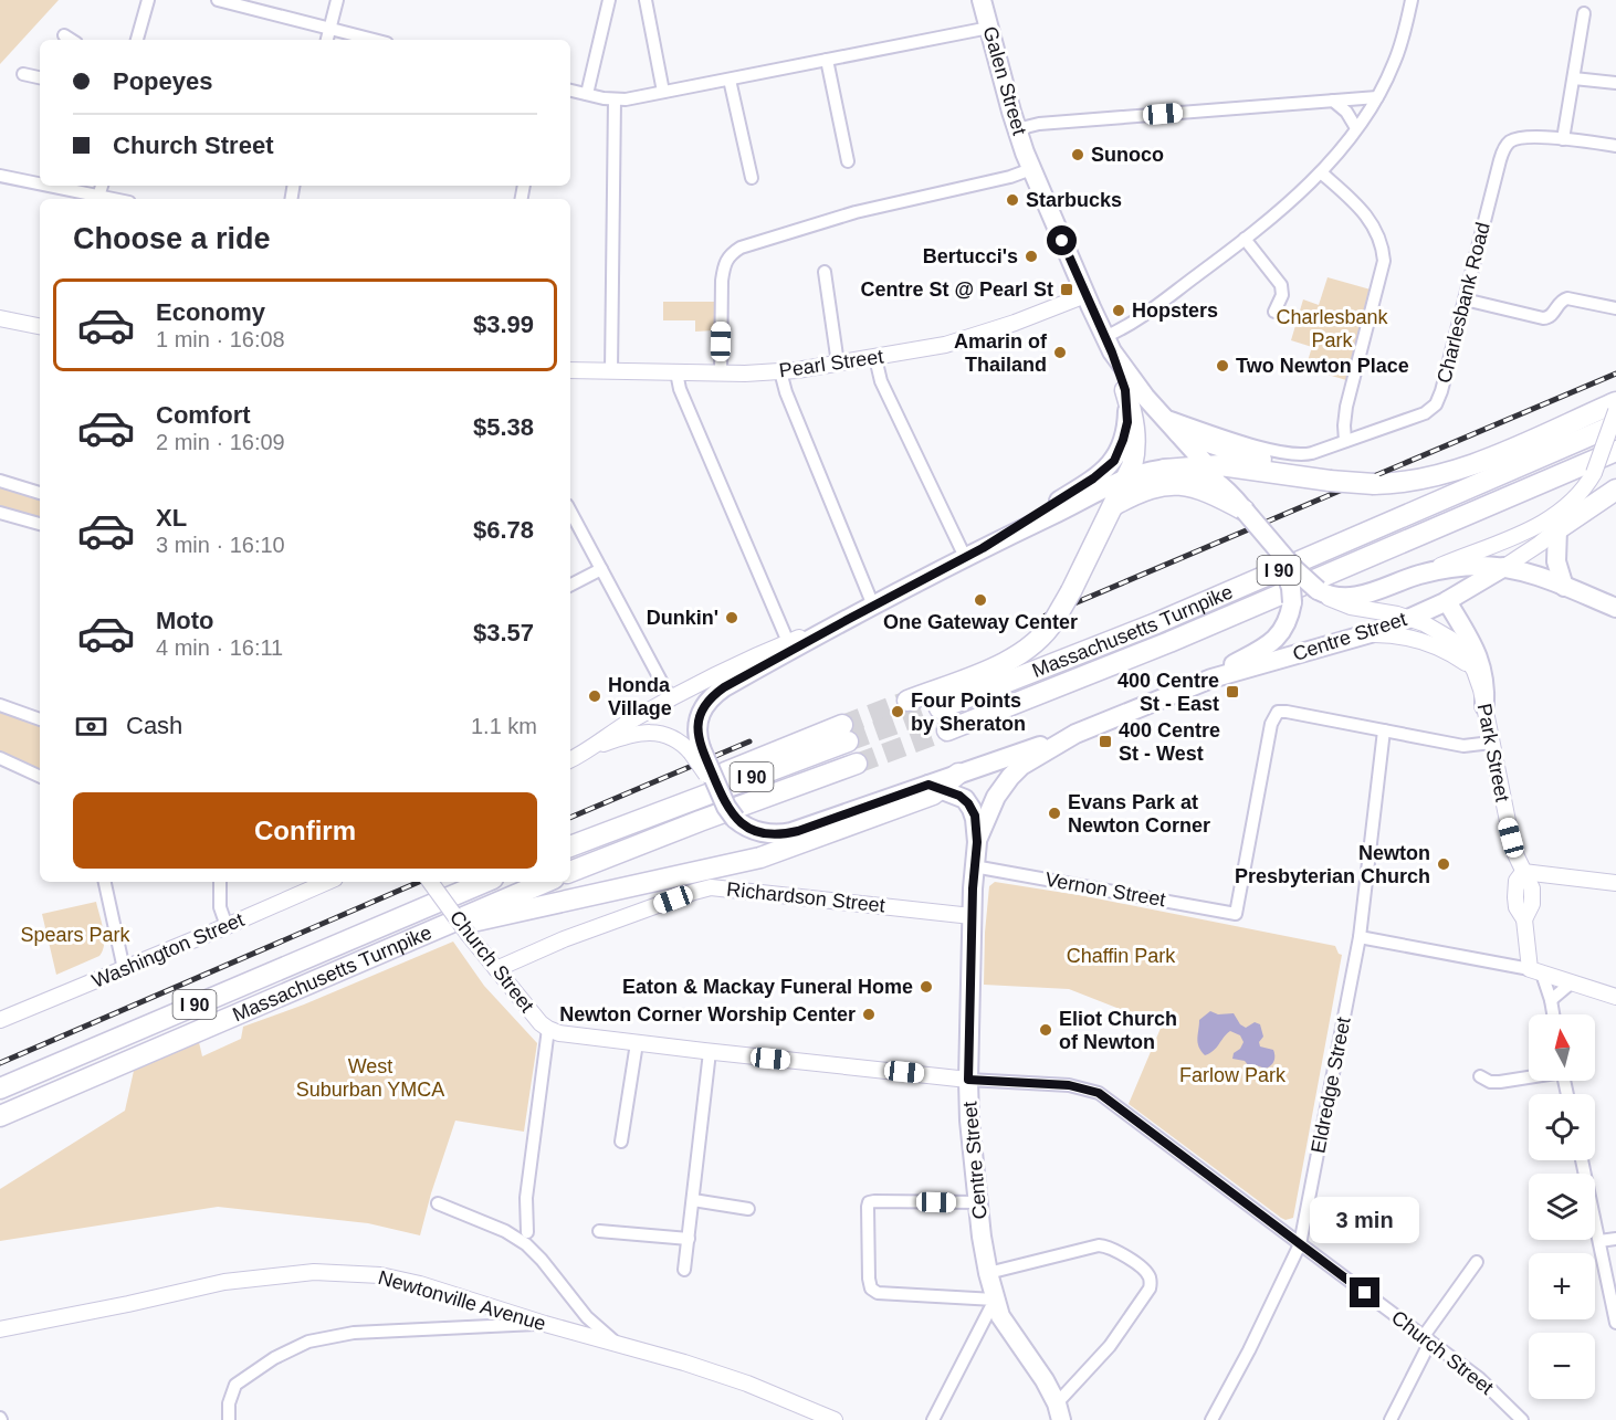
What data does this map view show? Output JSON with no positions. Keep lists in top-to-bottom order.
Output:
{
  "streets": {
    "highway": ["I 90", "Massachusetts Turnpike"],
    "main road": [
      "Galen Street",
      "Pearl Street",
      "Centre Street",
      "Park Street",
      "Richardson Street",
      "Washington Street",
      "Church Street",
      "Newtonville Avenue"
    ],
    "street": ["Charlesbank Road", "Vernon Street", "Eldredge Street"]
  },
  "crossings": [
    ["Centre Street", "Park Street"],
    ["Centre Street", "Vernon Street"],
    ["Centre Street", "Richardson Street"],
    ["Centre Street", "Church Street"],
    ["Vernon Street", "Eldredge Street"],
    ["Richardson Street", "Church Street"],
    ["Church Street", "Eldredge Street"]
  ],
  "parks": [
    "Charlesbank Park",
    "Spears Park",
    "Chaffin Park",
    "West Suburban YMCA",
    "Farlow Park"
  ],
  "places": {
    "other": [
      "Sunoco",
      "Starbucks",
      "Bertucci's",
      "Hopsters",
      "Amarin of Thailand",
      "Two Newton Place",
      "One Gateway Center",
      "Dunkin'",
      "Honda Village",
      "Four Points by Sheraton",
      "Evans Park at Newton Corner",
      "Newton Presbyterian Church",
      "Eaton & Mackay Funeral Home",
      "Newton Corner Worship Center",
      "Eliot Church of Newton"
    ],
    "transit": ["Centre St @ Pearl St", "400 Centre St - East", "400 Centre St - West"]
  },
  "north": "top",
  "page": {
    "banner": ["Popeyes", "Church Street"],
    "heading": "Choose a ride",
    "list": [
      {
        "name": "Economy",
        "note": "1 min · 16:08",
        "value": "$3.99"
      },
      {
        "name": "Comfort",
        "note": "2 min · 16:09",
        "value": "$5.38"
      },
      {
        "name": "XL",
        "note": "3 min · 16:10",
        "value": "$6.78"
      },
      {
        "name": "Moto",
        "note": "4 min · 16:11",
        "value": "$3.57"
      }
    ],
    "pay": ["Cash", "1.1 km"],
    "buttons": "Confirm",
    "map_buttons": ["+", "−"],
    "bubble": "3 min"
  }
}
